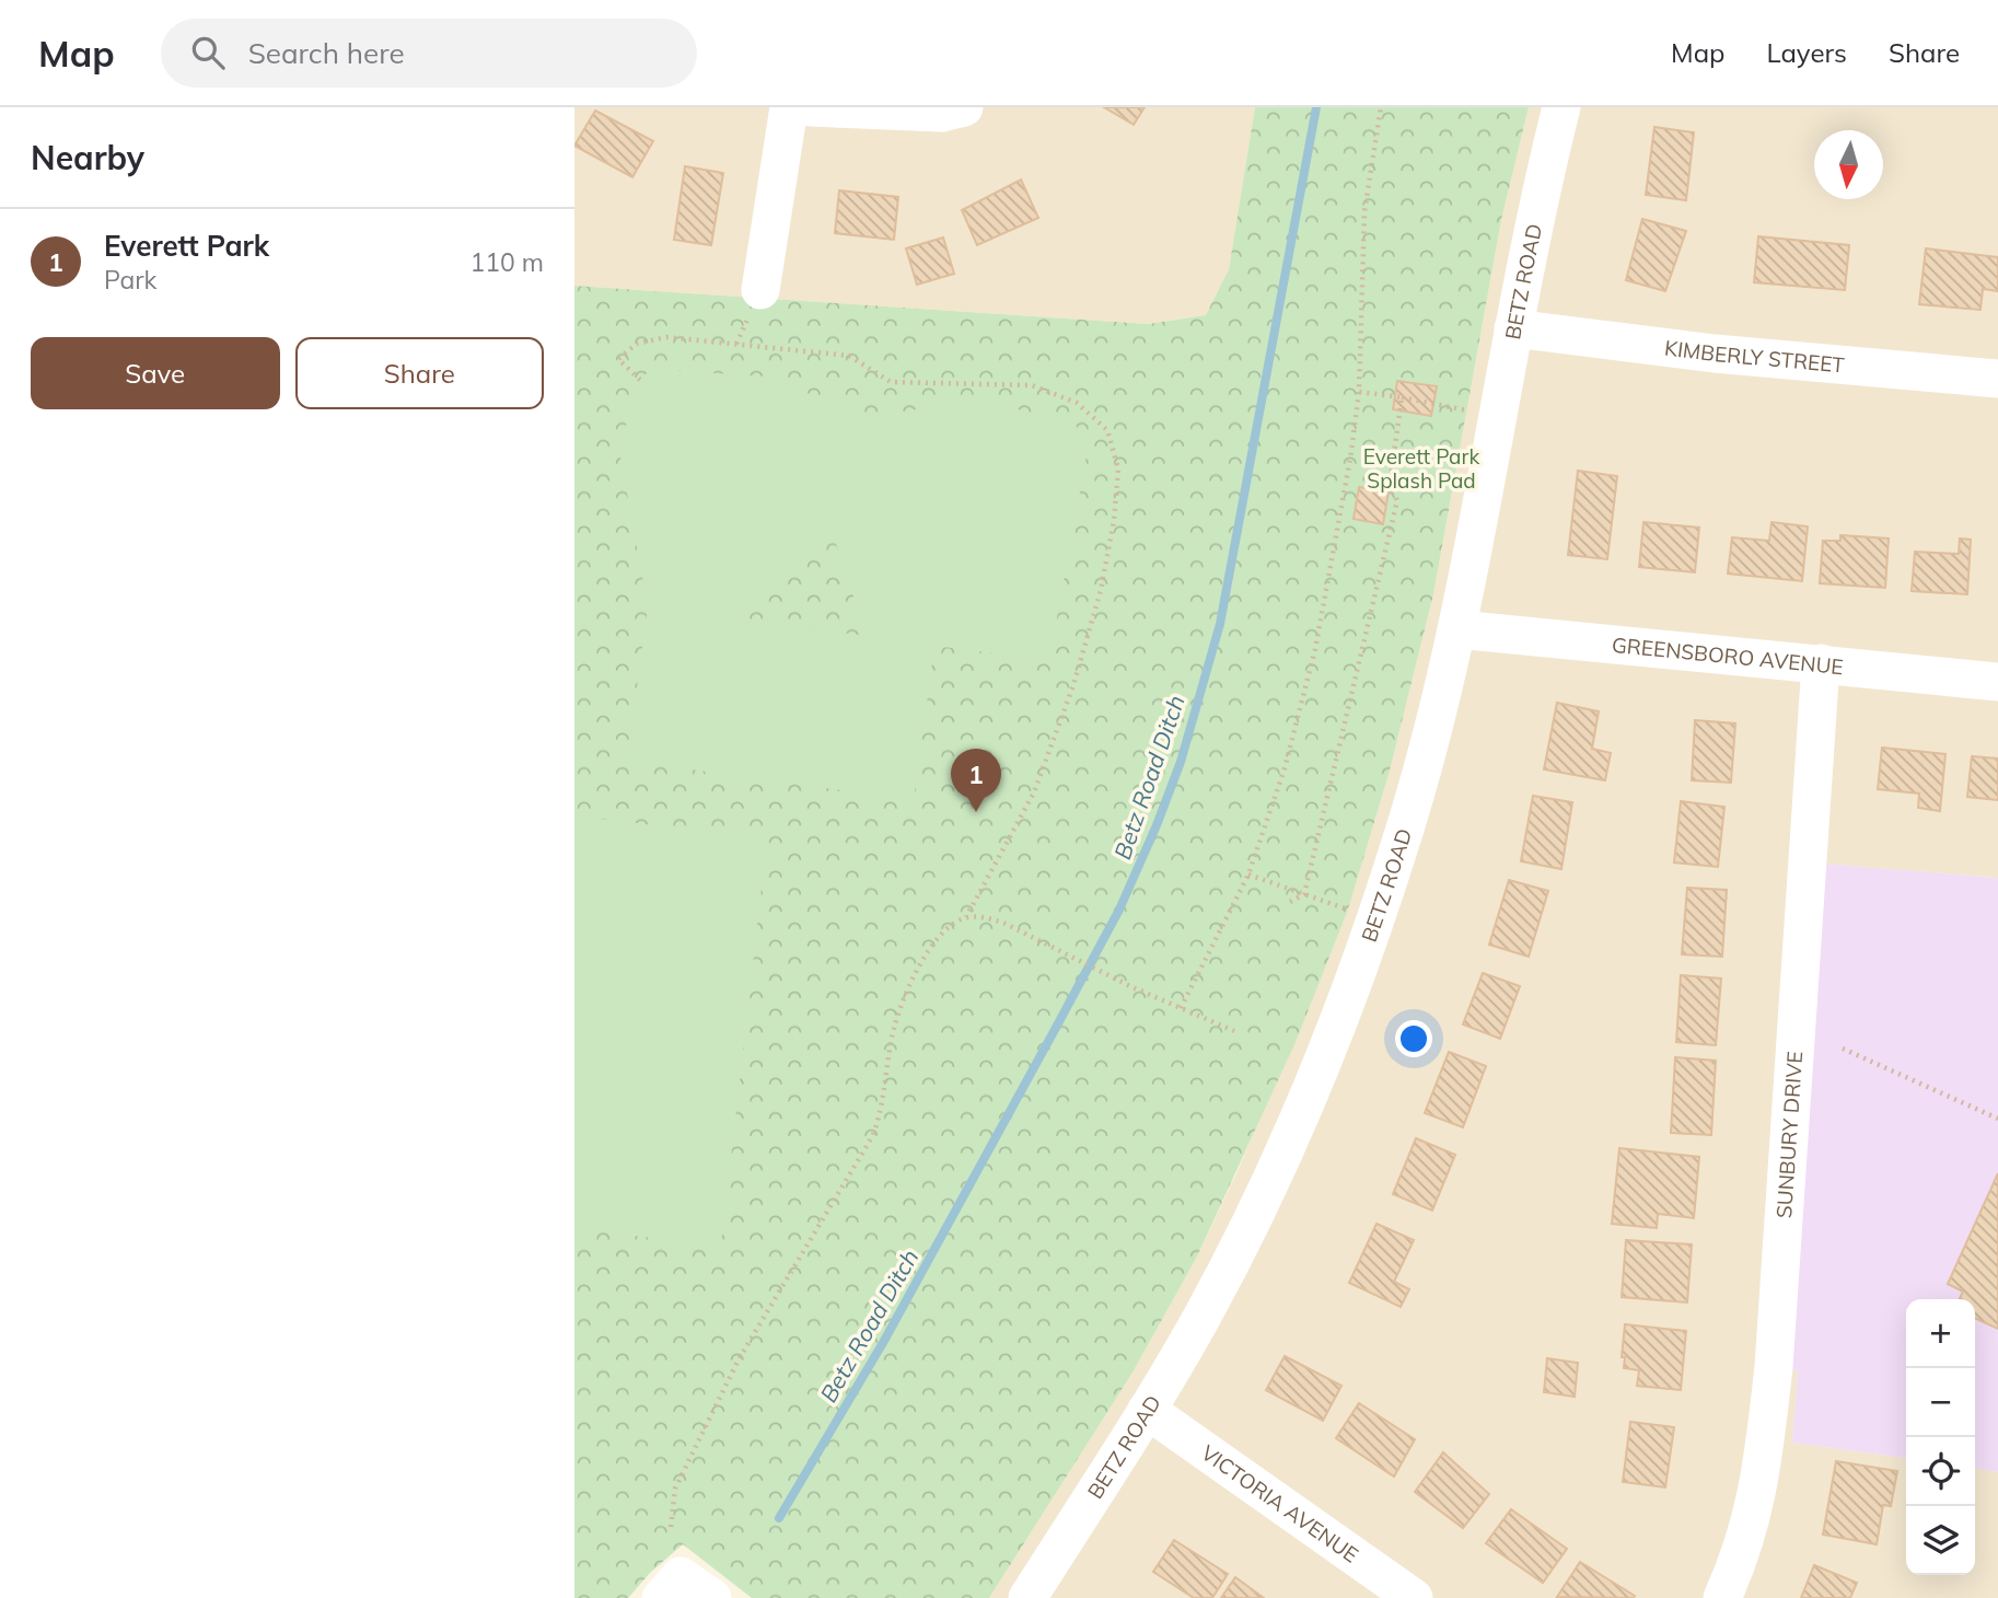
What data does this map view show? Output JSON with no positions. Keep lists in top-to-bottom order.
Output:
{
  "streets": {
    "street": [
      "BETZ ROAD",
      "KIMBERLY STREET",
      "GREENSBORO AVENUE",
      "SUNBURY DRIVE",
      "VICTORIA AVENUE"
    ]
  },
  "crossings": [
    ["BETZ ROAD", "KIMBERLY STREET"],
    ["BETZ ROAD", "GREENSBORO AVENUE"],
    ["BETZ ROAD", "VICTORIA AVENUE"],
    ["GREENSBORO AVENUE", "SUNBURY DRIVE"]
  ],
  "water": ["Betz Road Ditch"],
  "parks": ["Everett Park Splash Pad"],
  "north": "bottom",
  "page": {
    "header": "Map",
    "search": "Search here",
    "nav": ["Map", "Layers", "Share"],
    "heading": "Nearby",
    "list": [
      {
        "mark": "1",
        "name": "Everett Park",
        "note": "Park",
        "value": "110 m"
      }
    ],
    "buttons": ["Save", "Share"],
    "pins": "1",
    "map_buttons": ["+", "−"]
  }
}
